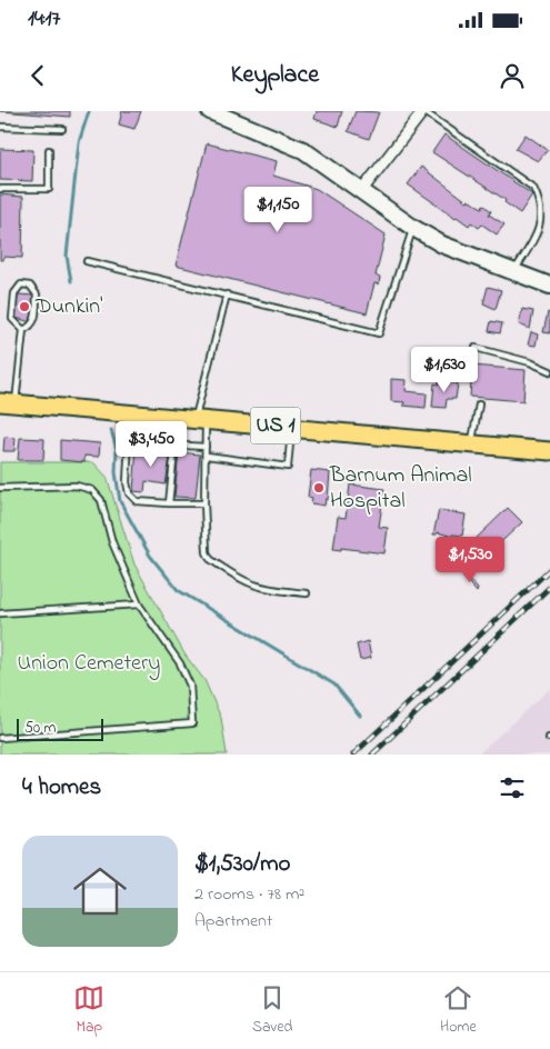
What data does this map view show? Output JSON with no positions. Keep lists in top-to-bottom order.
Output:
{
  "streets": {
    "main road": ["US 1"]
  },
  "parks": ["Union Cemetery"],
  "places": ["Dunkin'", "Barnum Animal Hospital"],
  "scale_bar": "50 m",
  "page": {
    "status": "14:17",
    "header": "Keyplace",
    "price": [
      "$1,150",
      "$1,630",
      "$3,450",
      "$1,530"
    ],
    "scale": "50 m",
    "heading": "4 homes",
    "list": [
      {
        "name": "$1,530/mo",
        "note": "2 rooms · 78 m² · Apartment"
      }
    ],
    "tabs": ["Map", "Saved", "Home"]
  }
}
